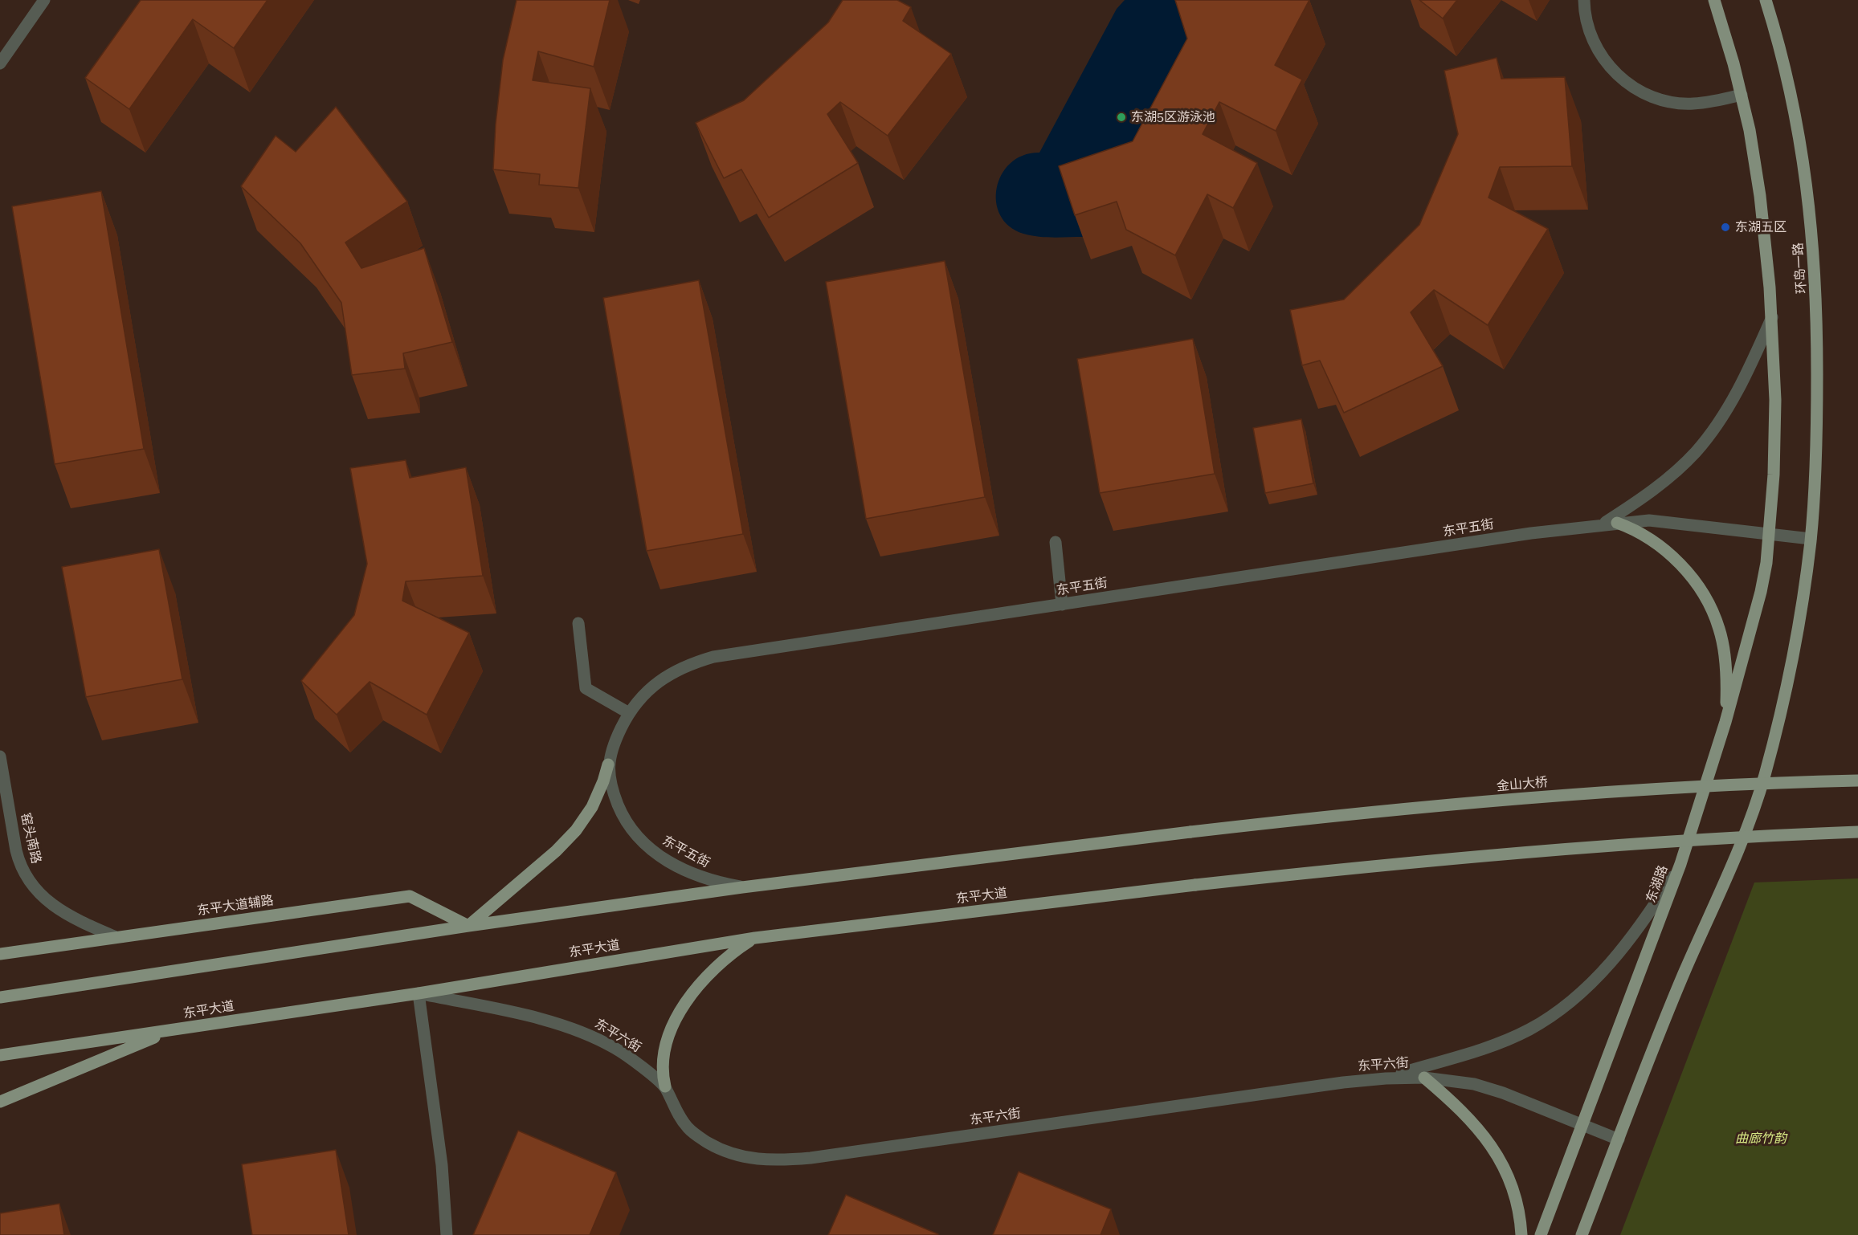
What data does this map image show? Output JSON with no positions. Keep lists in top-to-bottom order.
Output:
{
  "streets": {
    "main road": [
      "环岛一路",
      "金山大桥",
      "东湖路",
      "东平大道",
      "东平大道辅路"
    ],
    "street": ["东平五街", "窑头南路", "东平六街"]
  },
  "crossings": [
    ["环岛一路", "东平五街"],
    ["东平五街", "金山大桥"],
    ["东平五街", "东湖路"],
    ["窑头南路", "东平大道辅路"],
    ["东湖路", "东平六街"],
    ["东平大道", "东平六街"]
  ],
  "parks": ["曲廊竹韵"],
  "places": ["东湖5区游泳池", "东湖五区"]
}
